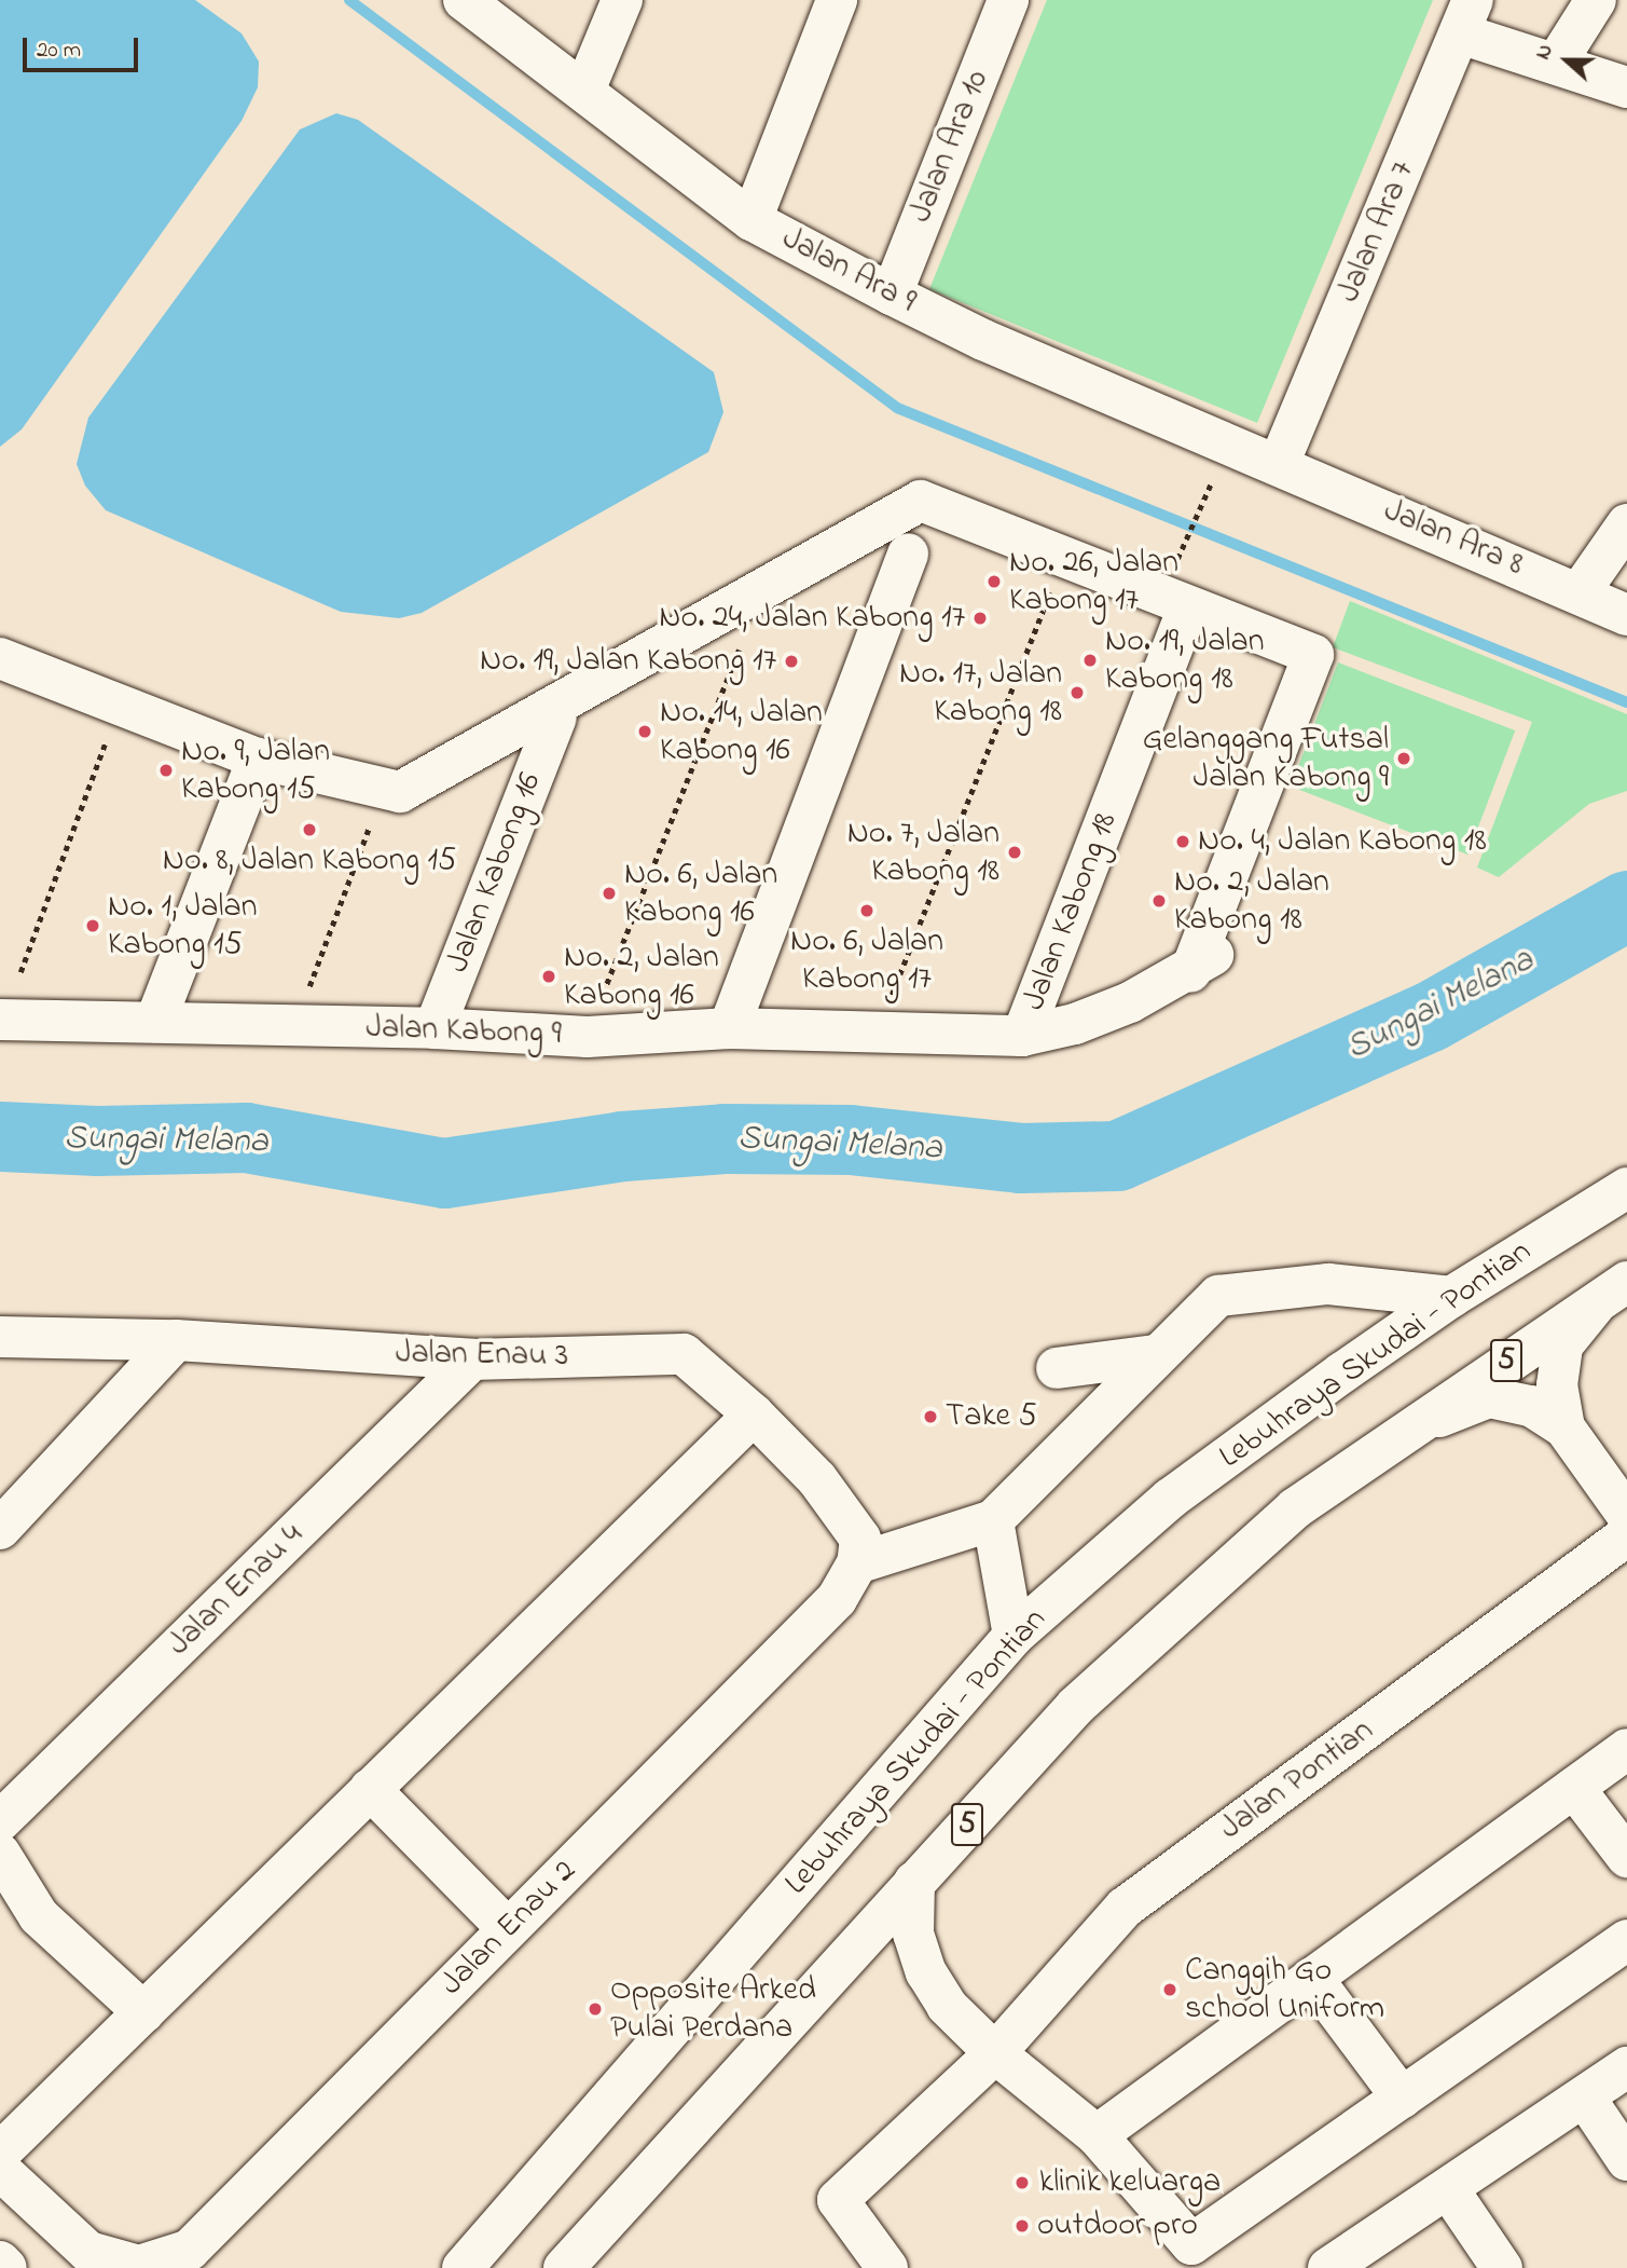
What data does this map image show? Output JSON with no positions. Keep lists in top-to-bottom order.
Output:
{
  "streets": {
    "main road": [
      "Jalan Ara 10",
      "Jalan Ara 7",
      "Jalan Ara 9",
      "Jalan Ara 8",
      "Jalan Kabong 16",
      "Jalan Kabong 18",
      "Jalan Kabong 9",
      "Jalan Enau 3",
      "Lebuhraya Skudai - Pontian",
      "5",
      "Jalan Enau 4",
      "Jalan Pontian",
      "Jalan Enau 2"
    ]
  },
  "crossings": [
    ["Jalan Ara 10", "Jalan Ara 9"],
    ["Jalan Ara 7", "Jalan Ara 9"],
    ["Jalan Ara 7", "Jalan Ara 8"],
    ["Jalan Ara 9", "Jalan Ara 8"],
    ["Jalan Kabong 16", "Jalan Kabong 9"],
    ["Jalan Kabong 18", "Jalan Kabong 9"],
    ["Jalan Enau 3", "Jalan Enau 4"],
    ["Jalan Enau 3", "Jalan Enau 2"]
  ],
  "water": ["Sungai Melana"],
  "places": [
    "No. 26, Jalan Kabong 17",
    "No. 24, Jalan Kabong 17",
    "No. 19, Jalan Kabong 18",
    "No. 19, Jalan Kabong 17",
    "No. 17, Jalan Kabong 18",
    "No. 14, Jalan Kabong 16",
    "Gelanggang Futsal Jalan Kabong 9",
    "No. 9, Jalan Kabong 15",
    "No. 8, Jalan Kabong 15",
    "No. 4, Jalan Kabong 18",
    "No. 7, Jalan Kabong 18",
    "No. 6, Jalan Kabong 16",
    "No. 2, Jalan Kabong 18",
    "No. 6, Jalan Kabong 17",
    "No. 1, Jalan Kabong 15",
    "No. 2, Jalan Kabong 16",
    "Take 5",
    "Canggih Go school Uniform",
    "Opposite Arked Pulai Perdana",
    "klinik keluarga",
    "outdoor pro"
  ],
  "scale_bar": "20 m",
  "north": "left"
}
